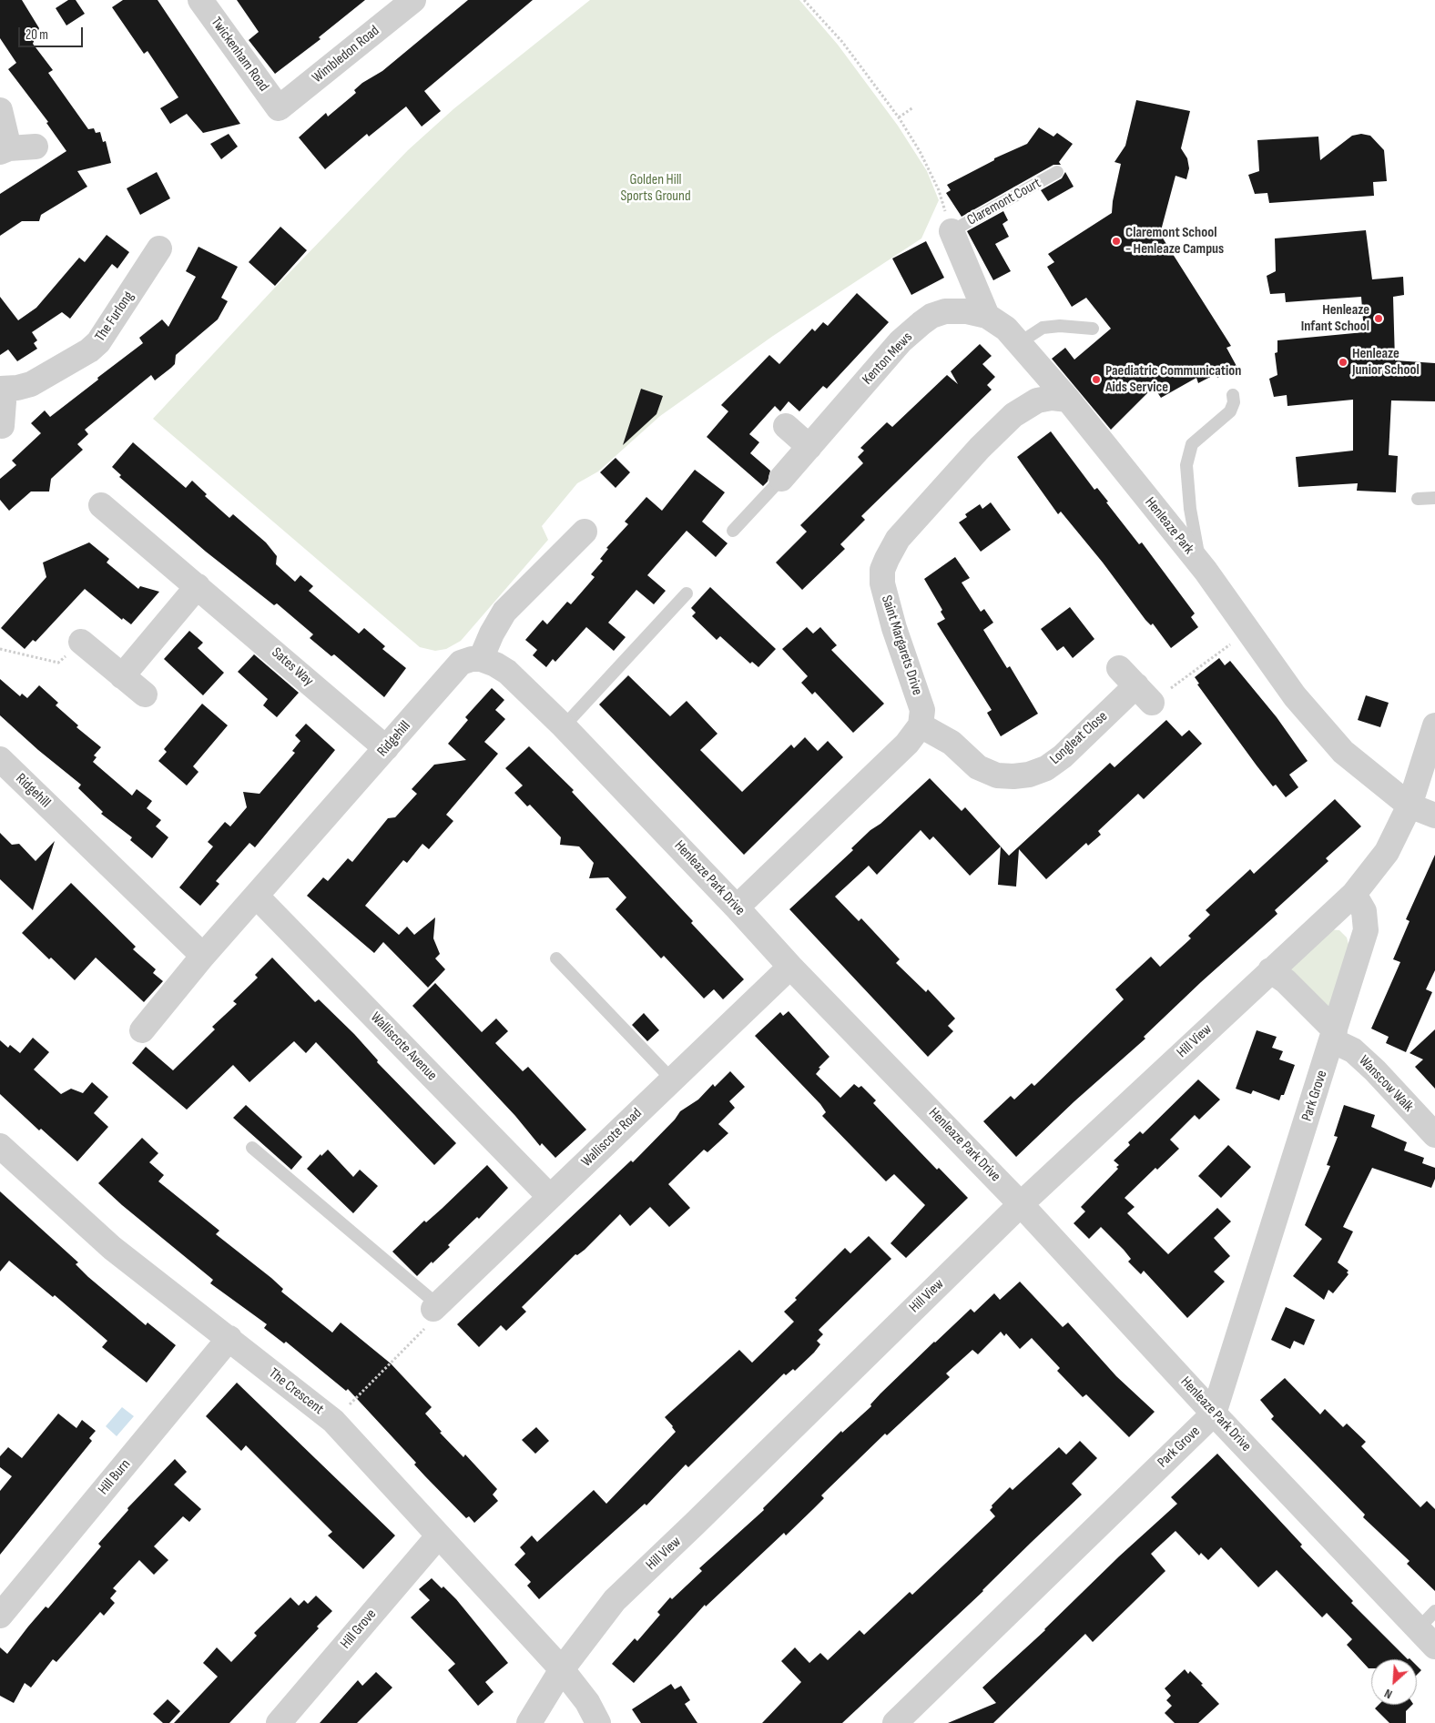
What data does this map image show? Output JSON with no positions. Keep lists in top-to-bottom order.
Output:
{
  "streets": {
    "street": [
      "Twickenham Road",
      "Wimbledon Road",
      "The Furlong",
      "Kenton Mews",
      "Henleaze Park",
      "Saint Margarets Drive",
      "Sates Way",
      "Longleat Close",
      "Ridgehill",
      "Henleaze Park Drive",
      "Hill View",
      "Walliscote Avenue",
      "Wanscow Walk",
      "Park Grove",
      "Walliscote Road",
      "The Crescent",
      "Hill Burn",
      "Hill Grove"
    ],
    "lane": ["Claremont Court"]
  },
  "crossings": [
    ["Twickenham Road", "Wimbledon Road"],
    ["Kenton Mews", "Henleaze Park"],
    ["Henleaze Park", "Saint Margarets Drive"],
    ["Saint Margarets Drive", "Longleat Close"],
    ["Sates Way", "Ridgehill"],
    ["Ridgehill", "Henleaze Park Drive"],
    ["Ridgehill", "Walliscote Avenue"],
    ["Henleaze Park Drive", "Hill View"],
    ["Henleaze Park Drive", "Park Grove"],
    ["Henleaze Park Drive", "Walliscote Road"],
    ["Hill View", "Park Grove"],
    ["Hill View", "The Crescent"],
    ["Walliscote Avenue", "Walliscote Road"],
    ["Wanscow Walk", "Park Grove"],
    ["The Crescent", "Hill Burn"],
    ["The Crescent", "Hill Grove"]
  ],
  "parks": ["Golden Hill Sports Ground"],
  "places": [
    "Claremont School - Henleaze Campus",
    "Henleaze Infant School",
    "Henleaze Junior School",
    "Paediatric Communication Aids Service"
  ],
  "scale_bar": "20 m",
  "north": "bottom left"
}
